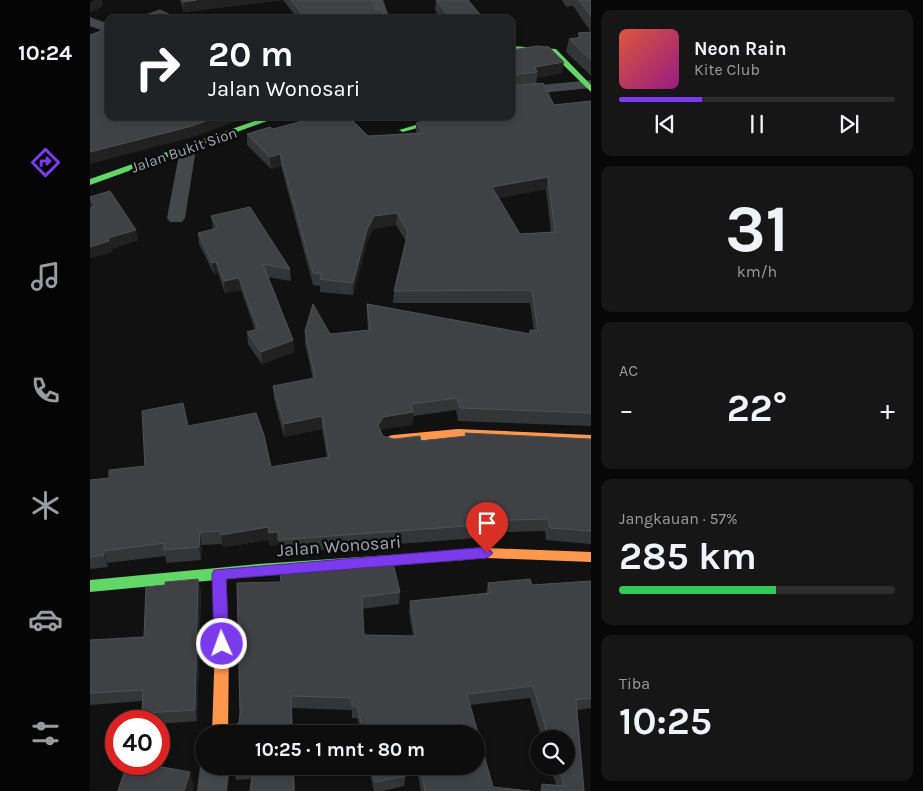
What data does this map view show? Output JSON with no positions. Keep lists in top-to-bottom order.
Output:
{
  "streets": {
    "street": ["Jalan Bukit Sion", "Jalan Wonosari"]
  },
  "page": {
    "tabs": "10:24",
    "turn": ["20 m", "Jalan Wonosari"],
    "song": ["Neon Rain", "Kite Club"],
    "tile": [
      ["31", "km/h"],
      "AC",
      ["Jangkauan · 57%", "285 km"],
      ["Tiba", "10:25"]
    ],
    "heat": ["−", "22°", "+"],
    "limit": "40",
    "trip": "10:25 · 1 mnt · 80 m"
  }
}
